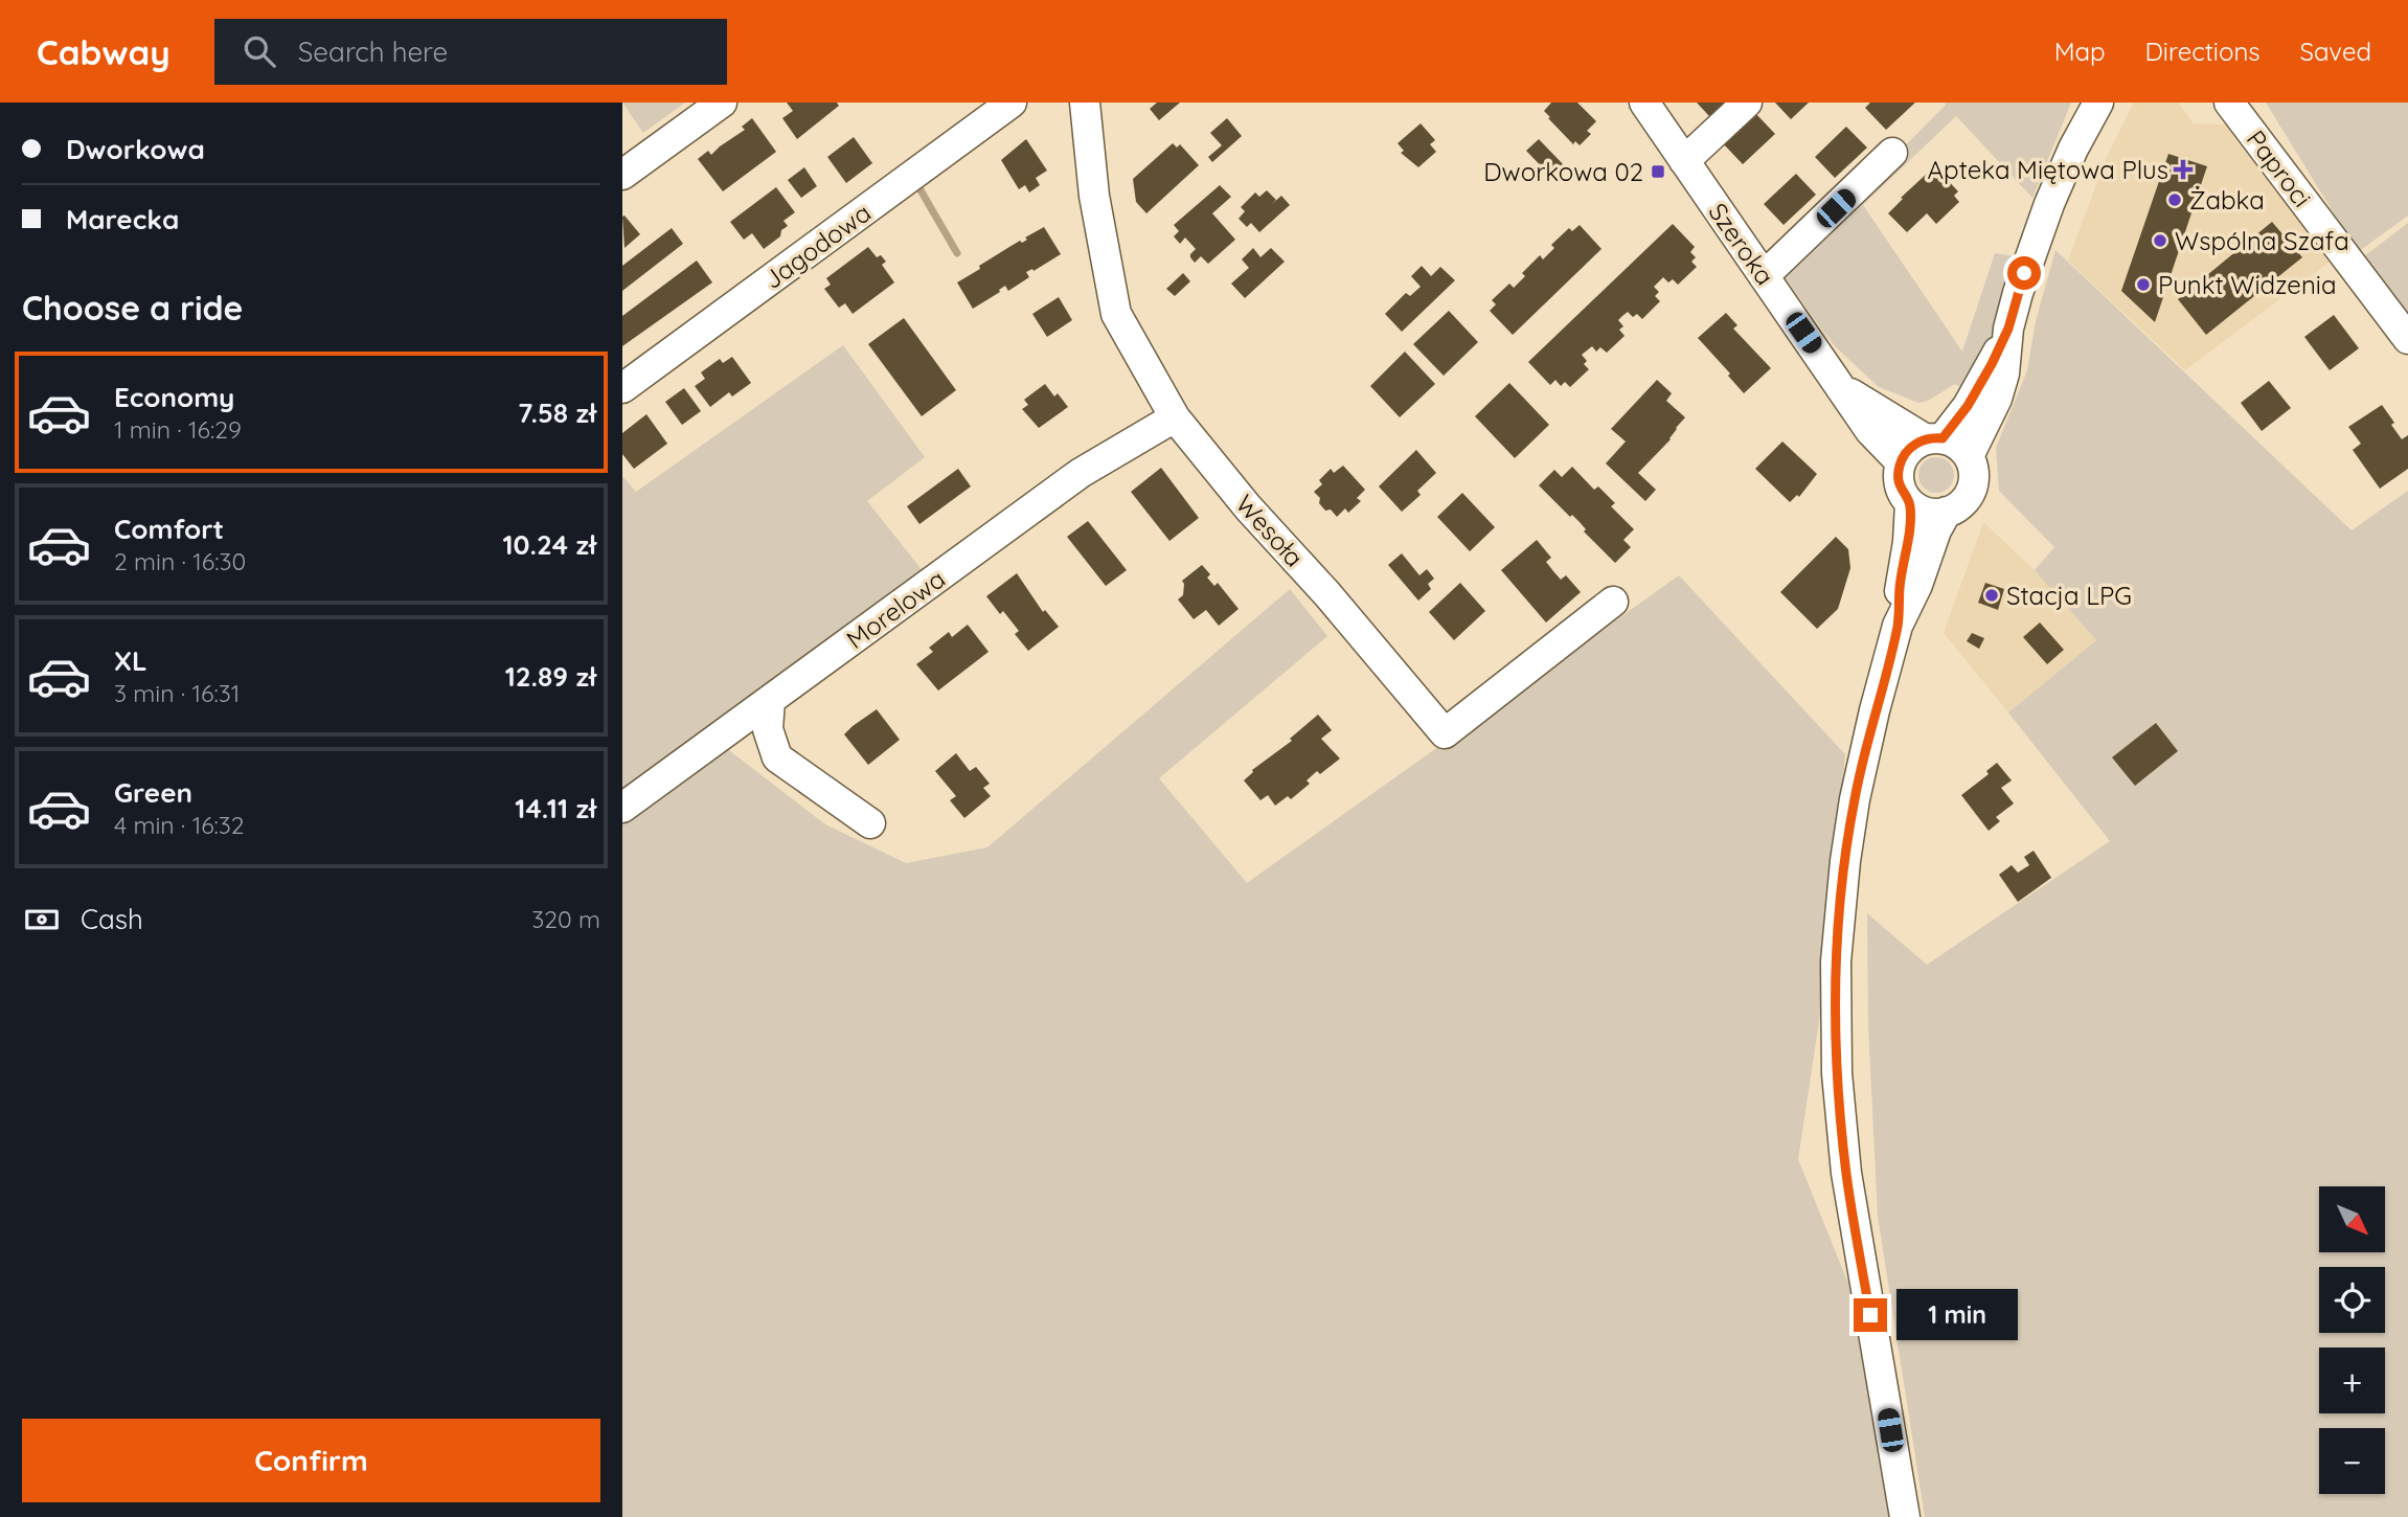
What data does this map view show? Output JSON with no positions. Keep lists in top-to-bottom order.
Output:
{
  "streets": {
    "street": [
      "Paproci",
      "Szeroka",
      "Jagodowa",
      "Wesoła",
      "Morelowa"
    ]
  },
  "crossings": [
    ["Wesoła", "Morelowa"]
  ],
  "places": {
    "health": ["Apteka Miętowa Plus"],
    "transit": ["Dworkowa 02"],
    "other": [
      "Żabka",
      "Wspólna Szafa",
      "Punkt Widzenia",
      "Stacja LPG"
    ]
  },
  "north": "bottom right",
  "page": {
    "header": "Cabway",
    "search": "Search here",
    "nav": ["Map", "Directions", "Saved"],
    "banner": ["Dworkowa", "Marecka"],
    "heading": "Choose a ride",
    "list": [
      {
        "name": "Economy",
        "note": "1 min · 16:29",
        "value": "7.58 zł"
      },
      {
        "name": "Comfort",
        "note": "2 min · 16:30",
        "value": "10.24 zł"
      },
      {
        "name": "XL",
        "note": "3 min · 16:31",
        "value": "12.89 zł"
      },
      {
        "name": "Green",
        "note": "4 min · 16:32",
        "value": "14.11 zł"
      }
    ],
    "pay": ["Cash", "320 m"],
    "map_buttons": ["+", "−"],
    "bubble": "1 min",
    "buttons": "Confirm"
  }
}
